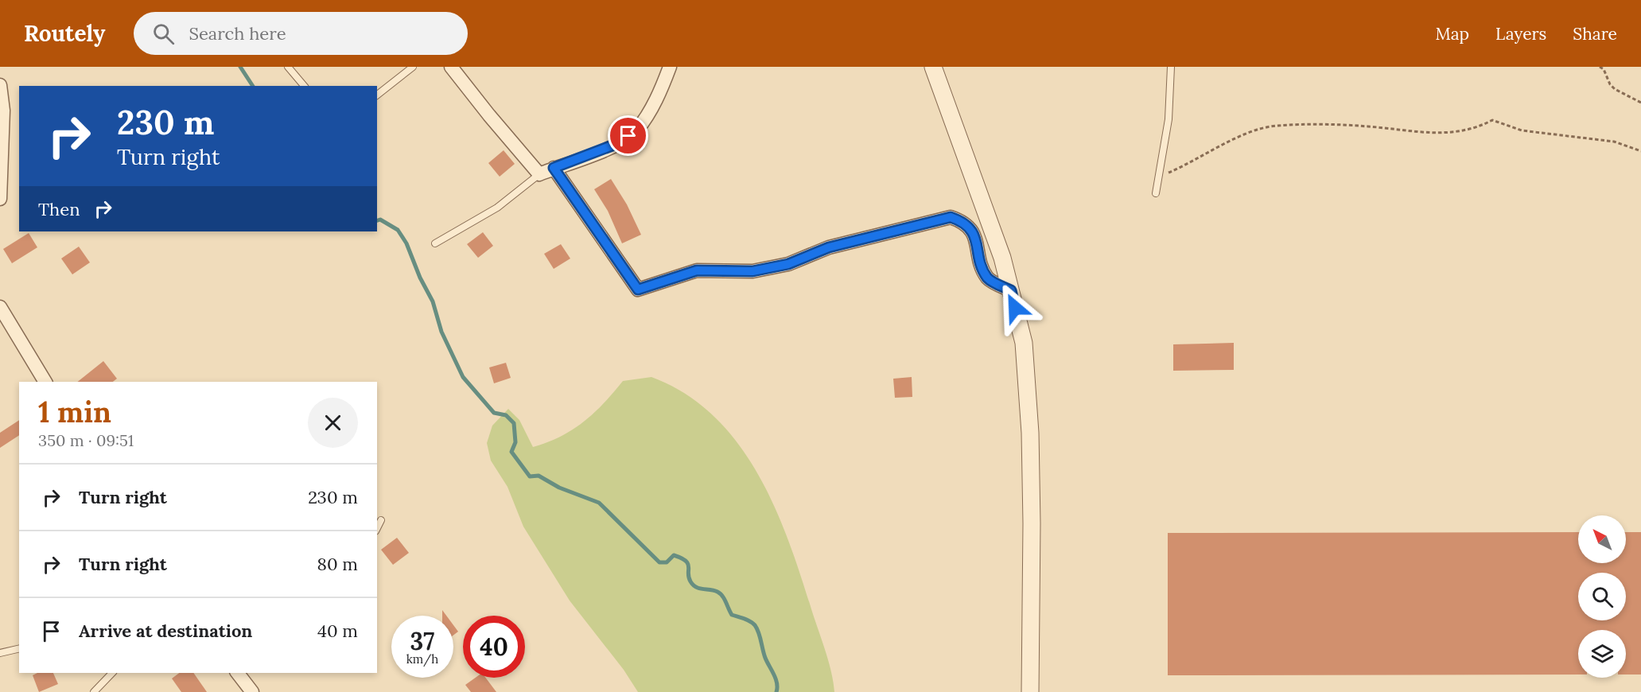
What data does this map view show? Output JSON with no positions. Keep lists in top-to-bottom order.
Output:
{
  "north": "top left",
  "page": {
    "header": "Routely",
    "search": "Search here",
    "nav": ["Map", "Layers", "Share"],
    "turn": ["230 m", "Turn right"],
    "then": "Then",
    "heading": ["1 min", "350 m · 09:51"],
    "list": [
      {
        "name": "Turn right",
        "value": "230 m"
      },
      {
        "name": "Turn right",
        "value": "80 m"
      },
      {
        "name": "Arrive at destination",
        "value": "40 m"
      }
    ],
    "speed": "37 km/h",
    "limit": "40"
  }
}
